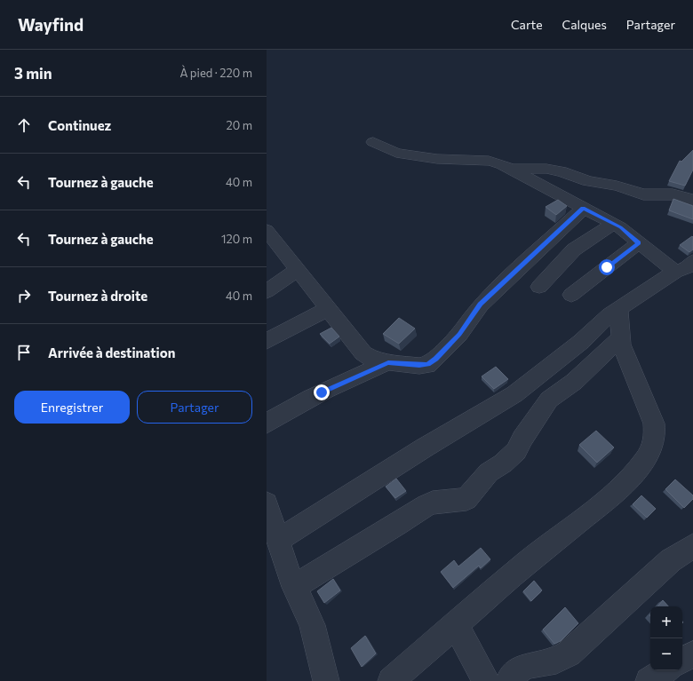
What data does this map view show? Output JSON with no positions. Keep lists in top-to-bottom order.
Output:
{
  "page": {
    "header": "Wayfind",
    "nav": ["Carte", "Calques", "Partager"],
    "heading": ["3 min", "À pied · 220 m"],
    "list": [
      ["Continuez", "20 m"],
      ["Tournez à gauche", "40 m"],
      ["Tournez à gauche", "120 m"],
      ["Tournez à droite", "40 m"],
      "Arrivée à destination"
    ],
    "buttons": ["Enregistrer", "Partager"],
    "map_buttons": ["+", "−"]
  }
}
